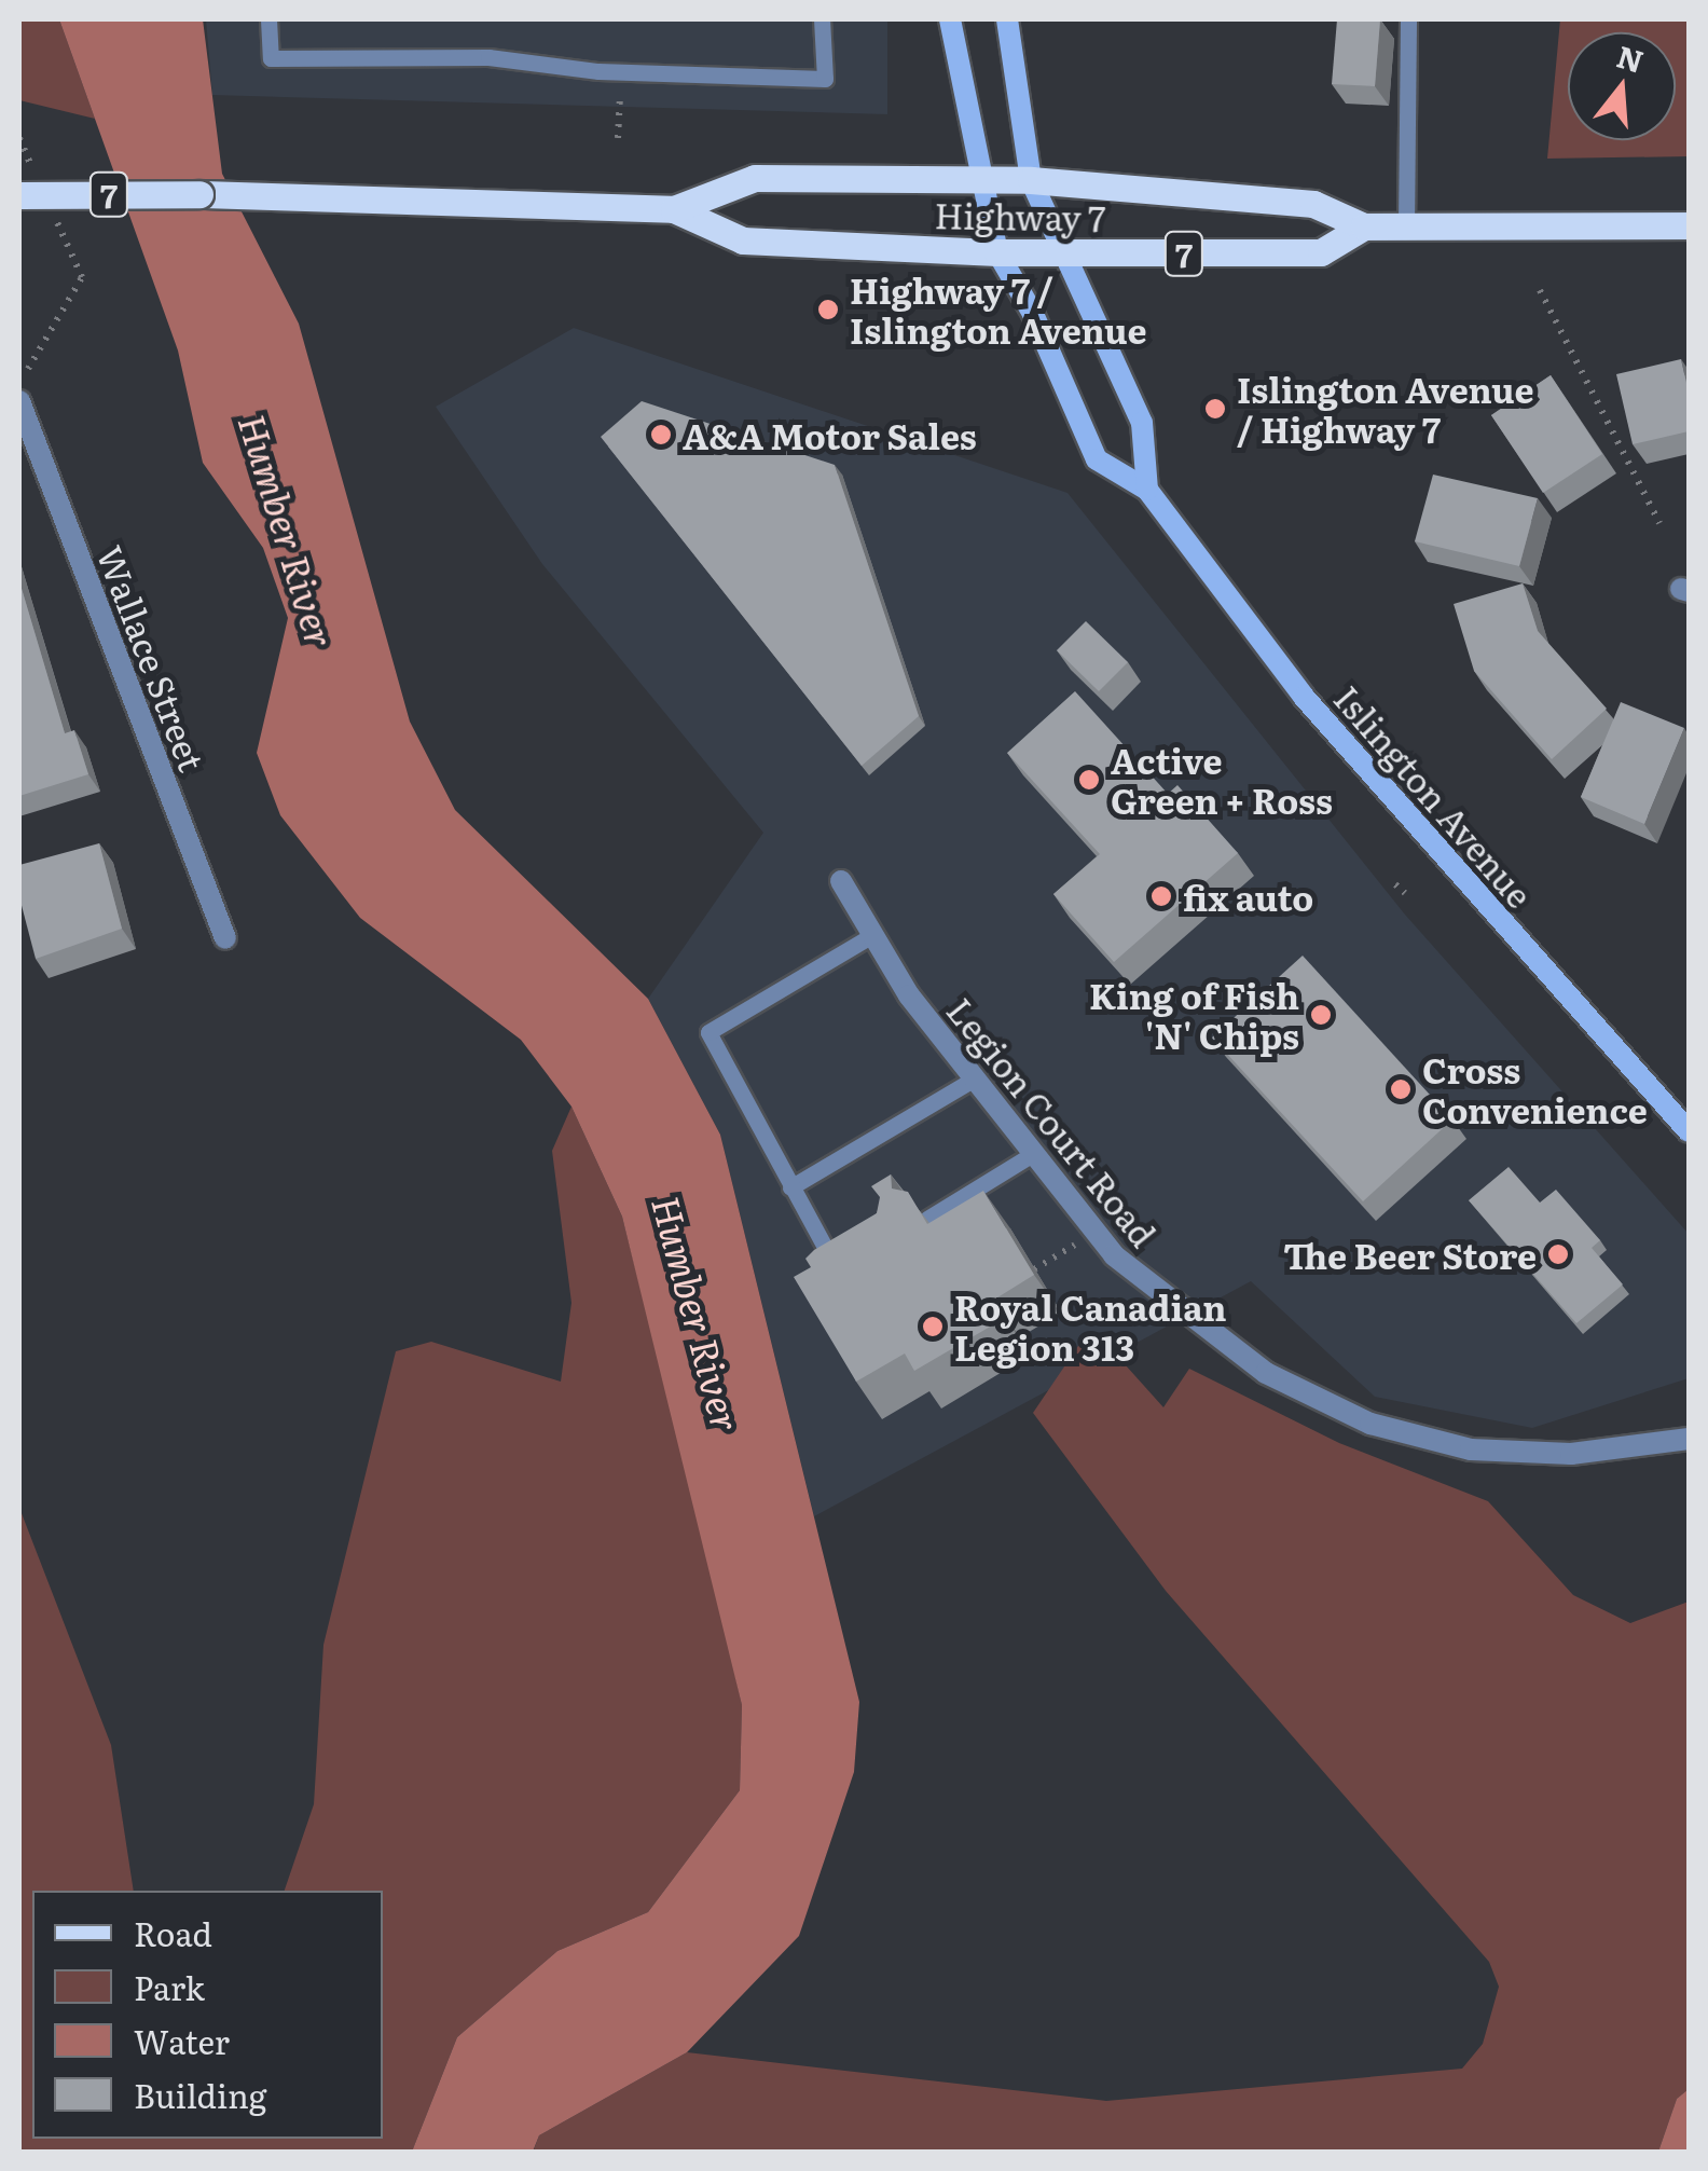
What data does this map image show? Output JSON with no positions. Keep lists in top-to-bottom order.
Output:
{
  "streets": {
    "main road": ["7", "Highway 7", "Islington Avenue"],
    "street": ["Wallace Street", "Legion Court Road"]
  },
  "crossings": [
    ["Highway 7", "Islington Avenue"]
  ],
  "water": ["Humber River"],
  "places": [
    "Highway 7 / Islington Avenue",
    "Islington Avenue / Highway 7",
    "A&A Motor Sales",
    "Active Green + Ross",
    "fix auto",
    "King of Fish 'N' Chips",
    "Cross Convenience",
    "The Beer Store",
    "Royal Canadian Legion 313"
  ],
  "legend": [
    "Road",
    "Park",
    "Water",
    "Building"
  ],
  "north": "top"
}
